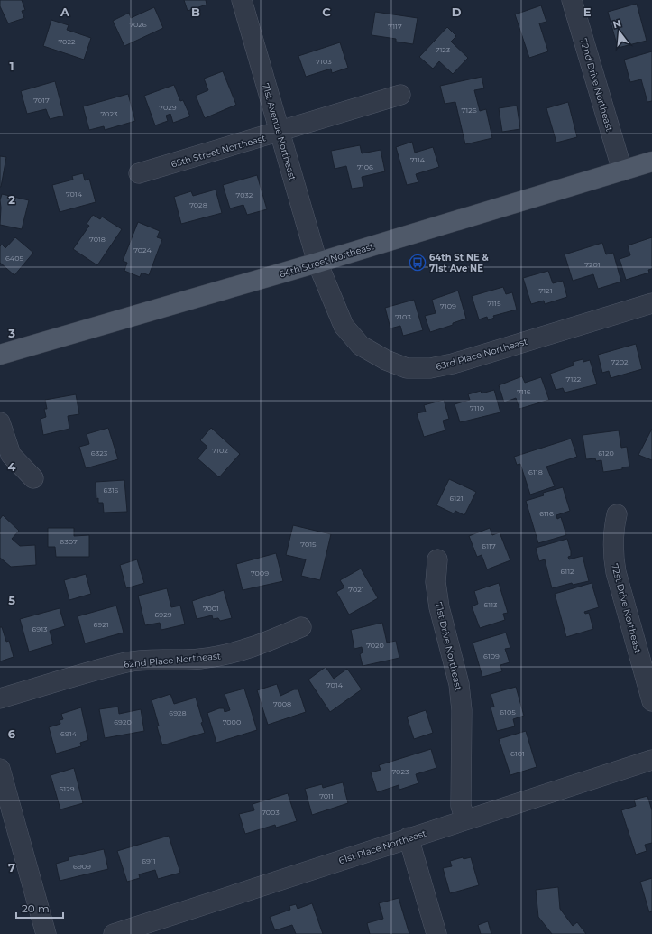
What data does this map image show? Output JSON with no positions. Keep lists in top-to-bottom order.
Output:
{
  "streets": {
    "main road": ["64th Street Northeast"],
    "street": [
      "72nd Drive Northeast",
      "71st Avenue Northeast",
      "65th Street Northeast",
      "63rd Place Northeast",
      "72st Drive Northeast",
      "71st Drive Northeast",
      "62nd Place Northeast",
      "61st Place Northeast"
    ]
  },
  "crossings": [
    ["72nd Drive Northeast", "64th Street Northeast"],
    ["71st Avenue Northeast", "65th Street Northeast"],
    ["71st Avenue Northeast", "64th Street Northeast"],
    ["71st Avenue Northeast", "63rd Place Northeast"],
    ["64th Street Northeast", "63rd Place Northeast"],
    ["71st Drive Northeast", "61st Place Northeast"]
  ],
  "places": {
    "bus stop": ["64th St NE & 71st Ave NE"]
  },
  "house_numbers": [
    "7026",
    "7117",
    "7022",
    "7123",
    "7103",
    "7017",
    "7029",
    "7126",
    "7023",
    "7114",
    "7106",
    "7014",
    "7032",
    "7028",
    "7018",
    "7024",
    "6405",
    "7201",
    "7121",
    "7115",
    "7109",
    "7103",
    "7202",
    "7122",
    "7116",
    "7110",
    "7102",
    "6323",
    "6120",
    "6118",
    "6315",
    "6121",
    "6116",
    "6307",
    "7015",
    "6117",
    "6112",
    "7009",
    "7021",
    "6113",
    "7001",
    "6929",
    "6921",
    "6913",
    "7020",
    "6109",
    "7014",
    "7008",
    "6105",
    "6928",
    "6920",
    "7000",
    "6914",
    "6101",
    "7023",
    "6129",
    "7011",
    "7003",
    "6911",
    "6909"
  ],
  "scale_bar": "20 m",
  "north": "top",
  "grid": {
    "columns": [
      "A",
      "B",
      "C",
      "D",
      "E"
    ],
    "rows": [
      "1",
      "2",
      "3",
      "4",
      "5",
      "6",
      "7"
    ]
  }
}
